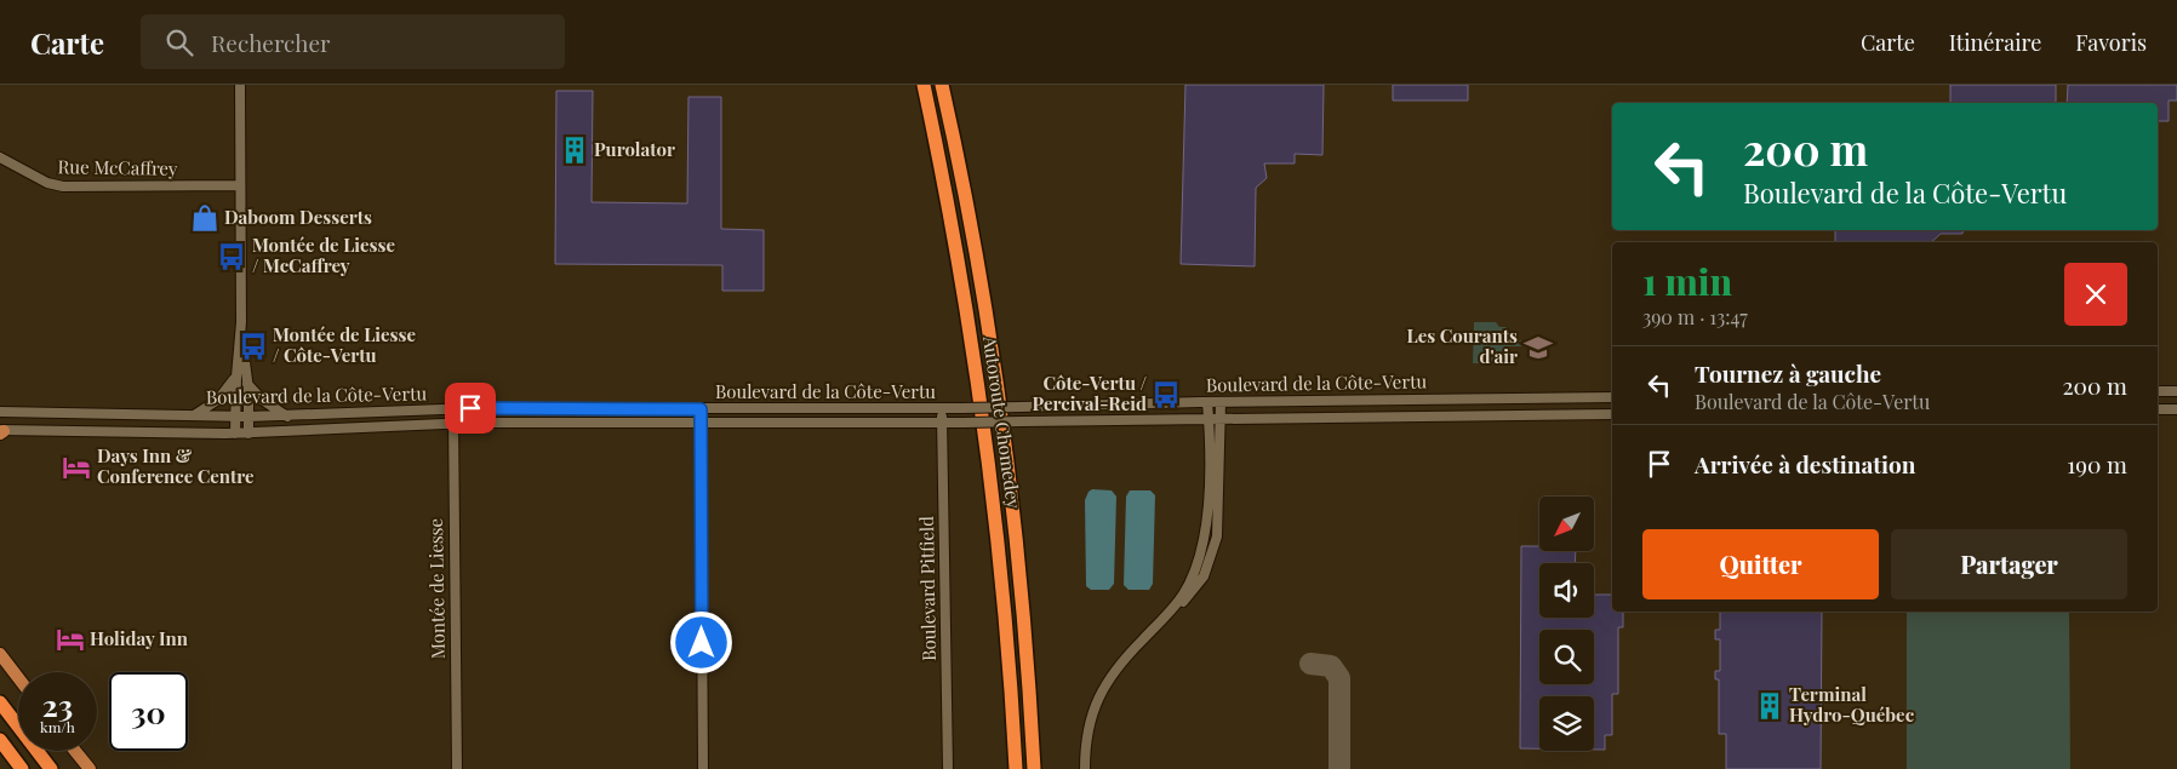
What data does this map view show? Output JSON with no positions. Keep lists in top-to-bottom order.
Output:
{
  "streets": {
    "highway": ["Autoroute Chomedey"],
    "street": [
      "Rue McCaffrey",
      "Boulevard de la Côte-Vertu",
      "Montée de Liesse",
      "Boulevard Pitfield"
    ]
  },
  "crossings": [
    ["Boulevard de la Côte-Vertu", "Montée de Liesse"],
    ["Boulevard de la Côte-Vertu", "Boulevard Pitfield"]
  ],
  "places": {
    "building": ["Purolator", "Terminal Hydro-Québec"],
    "shop": ["Daboom Desserts"],
    "bus stop": ["Montée de Liesse / McCaffrey", "Montée de Liesse / Côte-Vertu", "Côte-Vertu / Percival-Reid"],
    "school or university": ["Les Courants d'air"],
    "hotel": ["Days Inn & Conference Centre", "Holiday Inn"]
  },
  "north": "bottom left",
  "page": {
    "header": "Carte",
    "search": "Rechercher",
    "nav": ["Carte", "Itinéraire", "Favoris"],
    "turn": ["200 m", "Boulevard de la Côte-Vertu"],
    "heading": ["1 min", "390 m · 13:47"],
    "list": [
      {
        "name": "Tournez à gauche",
        "note": "Boulevard de la Côte-Vertu",
        "value": "200 m"
      },
      {
        "name": "Arrivée à destination",
        "value": "190 m"
      }
    ],
    "buttons": ["Quitter", "Partager"],
    "speed": "23 km/h",
    "limit": "30"
  }
}
